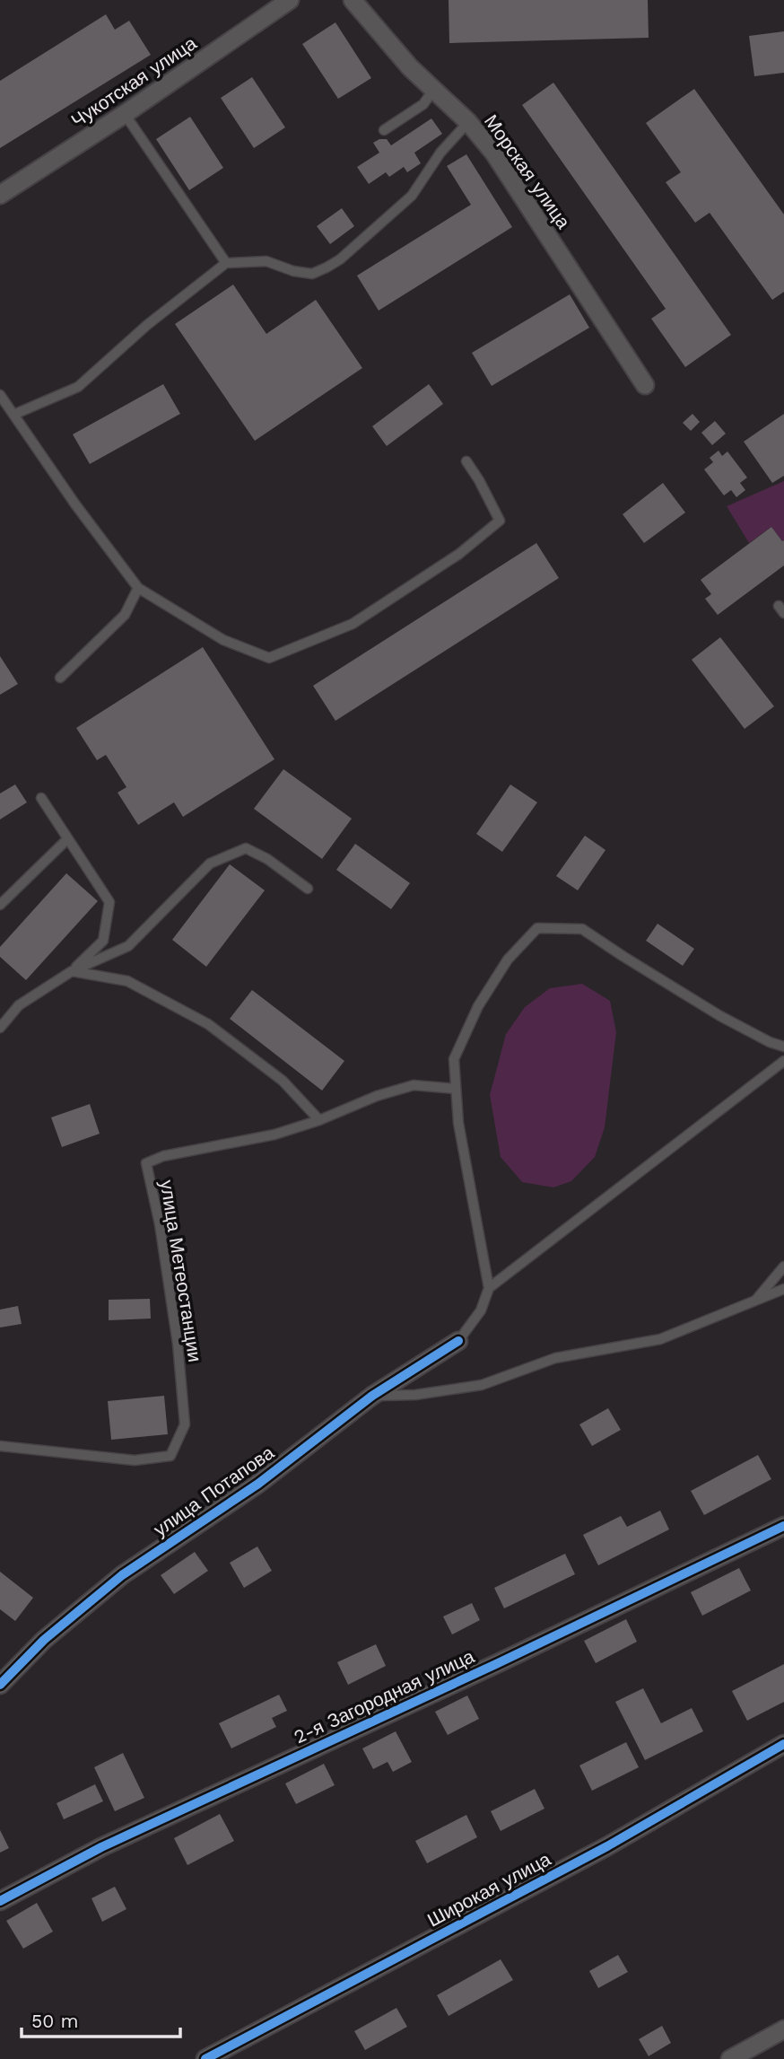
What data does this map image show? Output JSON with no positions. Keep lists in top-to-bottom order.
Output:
{
  "streets": {
    "street": [
      "Чукотская улица",
      "Морская улица",
      "улица Потапова",
      "2-я Загородная улица",
      "Широкая улица"
    ],
    "lane": ["улица Метеостанции"]
  },
  "scale_bar": "50 m"
}
